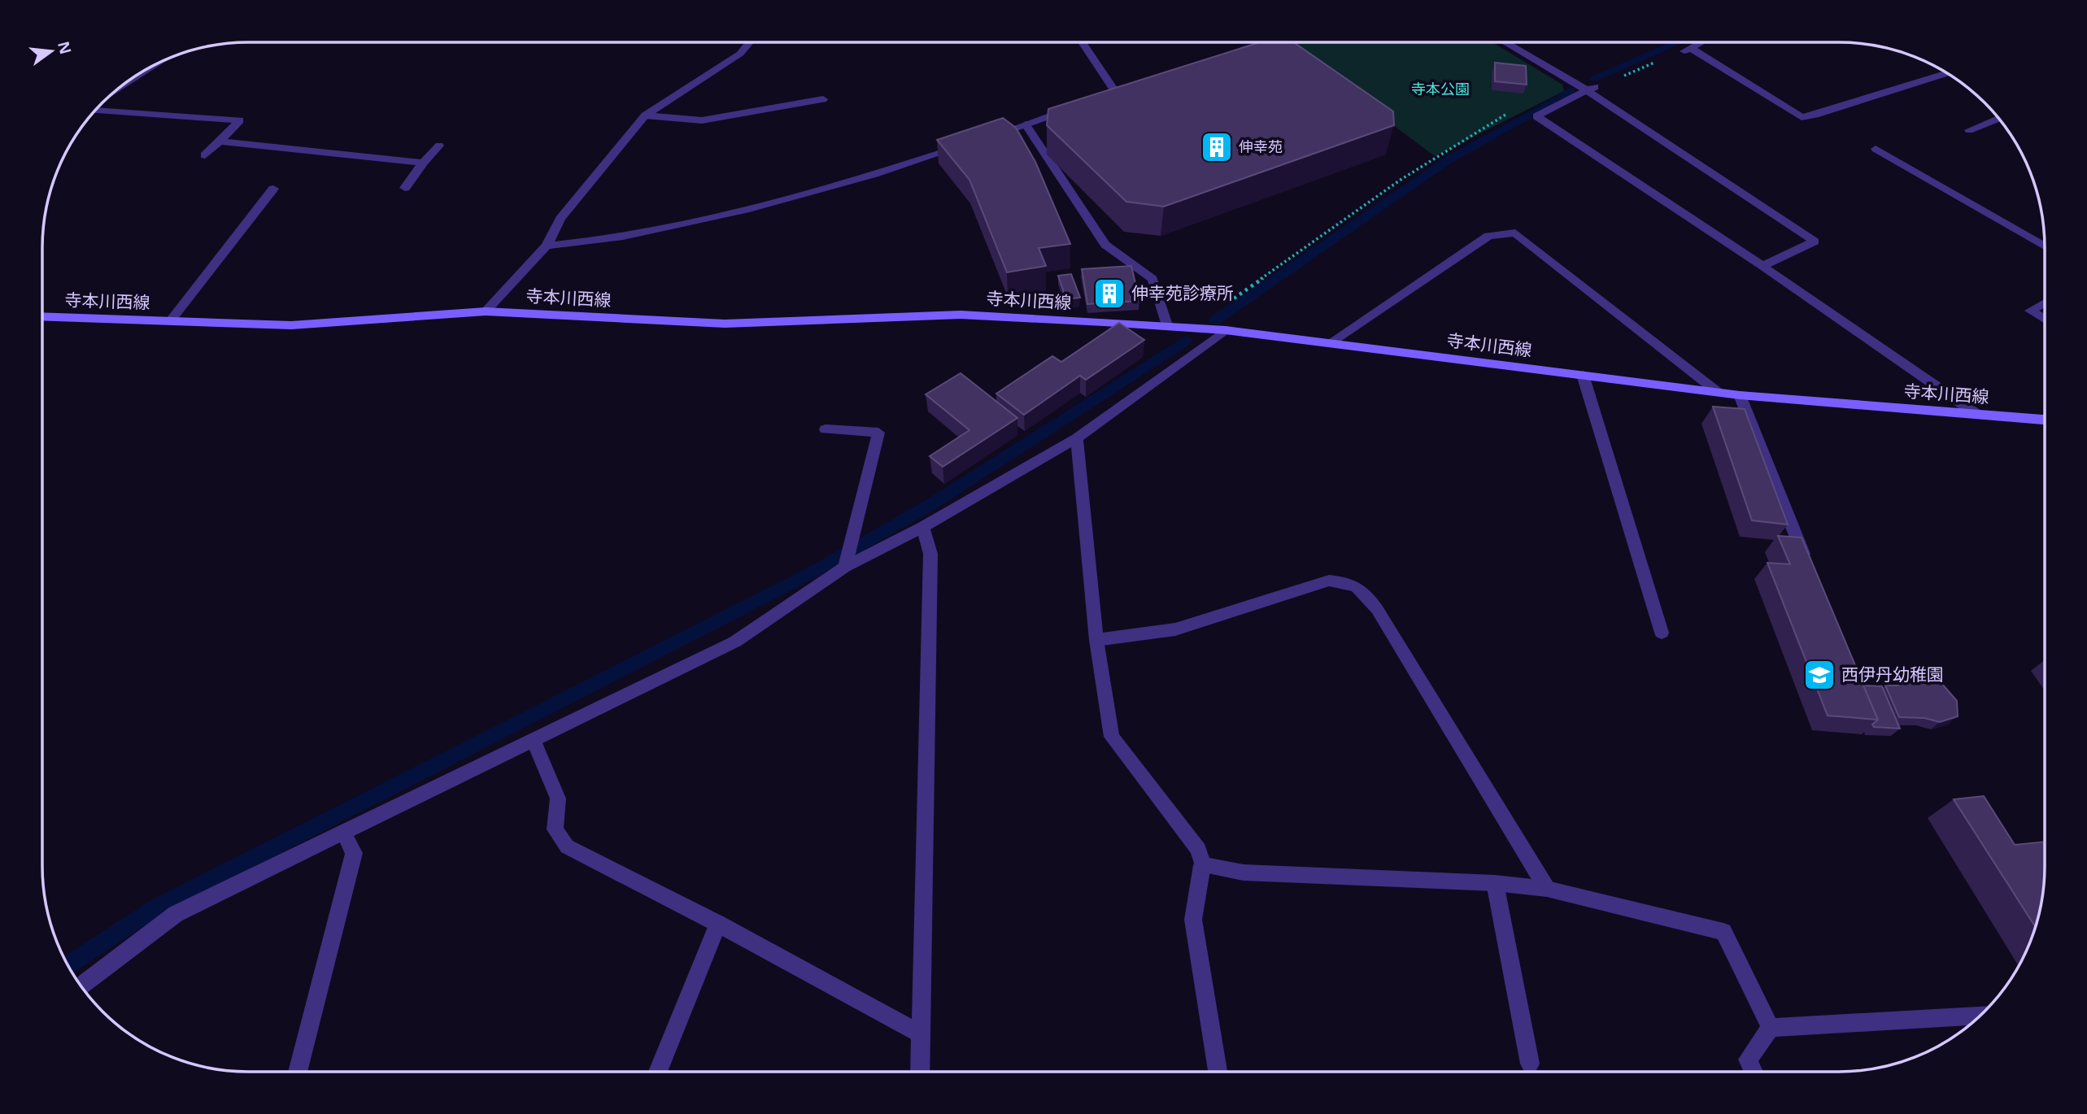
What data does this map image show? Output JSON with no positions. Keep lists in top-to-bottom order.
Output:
{
  "streets": {
    "main road": ["寺本川西線"]
  },
  "parks": ["寺本公園"],
  "places": {
    "building": ["伸幸苑", "伸幸苑診療所"],
    "school or university": ["西伊丹幼稚園"]
  },
  "north": "right"
}
